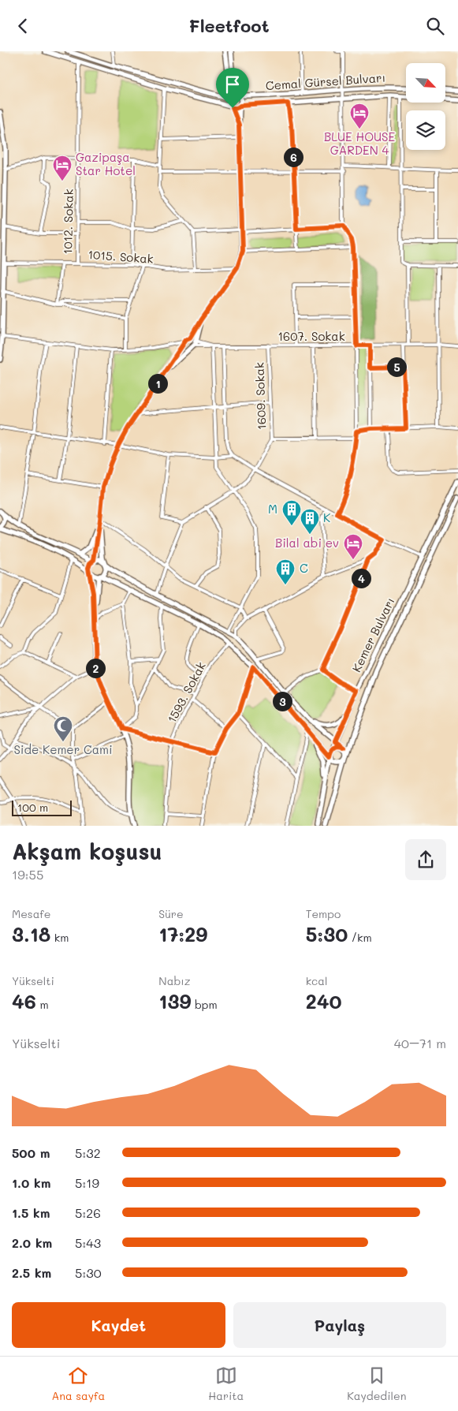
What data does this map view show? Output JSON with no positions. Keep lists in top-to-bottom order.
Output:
{
  "streets": {
    "main road": ["Cemal Gürsel Bulvarı", "Kemer Bulvarı"],
    "street": [
      "1012. Sokak",
      "1015. Sokak",
      "1607. Sokak",
      "1609. Sokak",
      "1593. Sokak"
    ]
  },
  "crossings": [
    ["1012. Sokak", "1015. Sokak"],
    ["1607. Sokak", "1609. Sokak"]
  ],
  "places": {
    "hotel": ["BLUE HOUSE GARDEN 4", "Gazipaşa Star Hotel", "Bilal abi ev"],
    "building": ["M", "K", "C"],
    "mosque": ["Side Kemer Cami"]
  },
  "scale_bar": "100 m",
  "north": "bottom right",
  "page": {
    "header": "Fleetfoot",
    "pins": [
      "6",
      "5",
      "1",
      "4",
      "2",
      "3"
    ],
    "scale": "100 m",
    "heading": ["Akşam koşusu", "19:55"],
    "stats": [
      ["Mesafe", "3.18 km"],
      ["Süre", "17:29"],
      ["Tempo", "5:30 /km"],
      ["Yükselti", "46 m"],
      ["Nabız", "139 bpm"],
      ["kcal", "240"]
    ],
    "chart": ["Yükselti", "40–71 m"],
    "list": [
      {
        "name": "500 m",
        "note": "5:32"
      },
      {
        "name": "1.0 km",
        "note": "5:19"
      },
      {
        "name": "1.5 km",
        "note": "5:26"
      },
      {
        "name": "2.0 km",
        "note": "5:43"
      },
      {
        "name": "2.5 km",
        "note": "5:30"
      }
    ],
    "buttons": ["Kaydet", "Paylaş"],
    "tabs": ["Ana sayfa", "Harita", "Kaydedilen"]
  }
}
